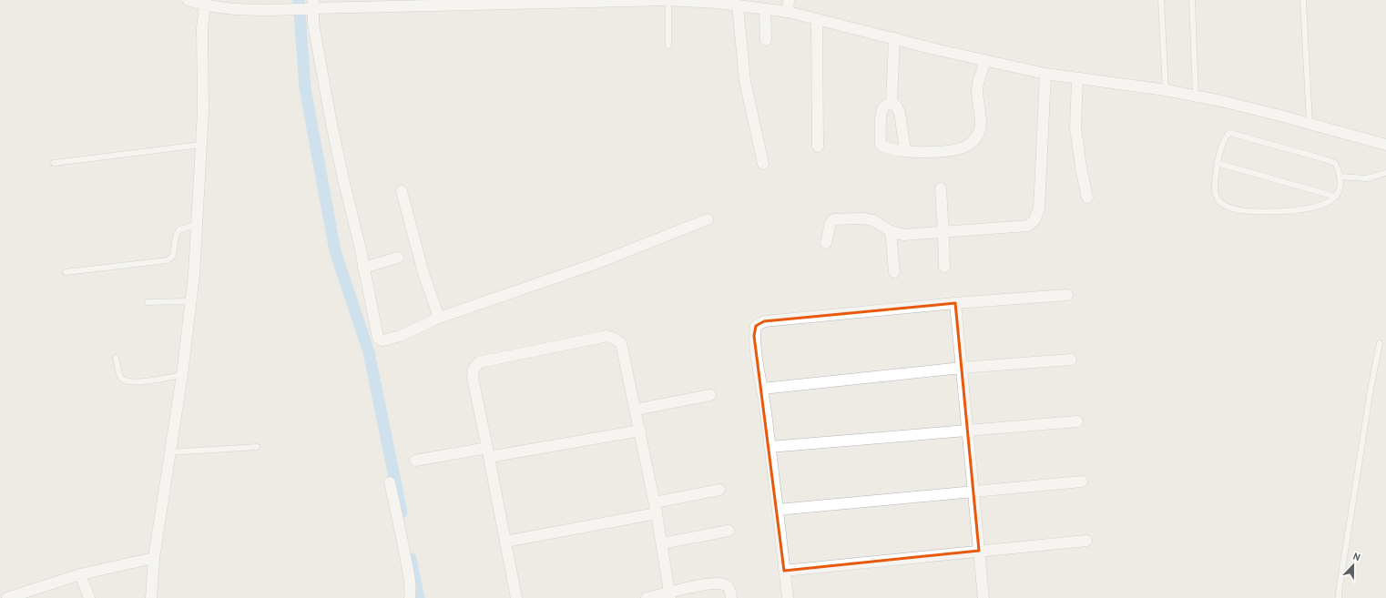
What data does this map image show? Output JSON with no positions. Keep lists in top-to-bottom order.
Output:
{
  "north": "top"
}
